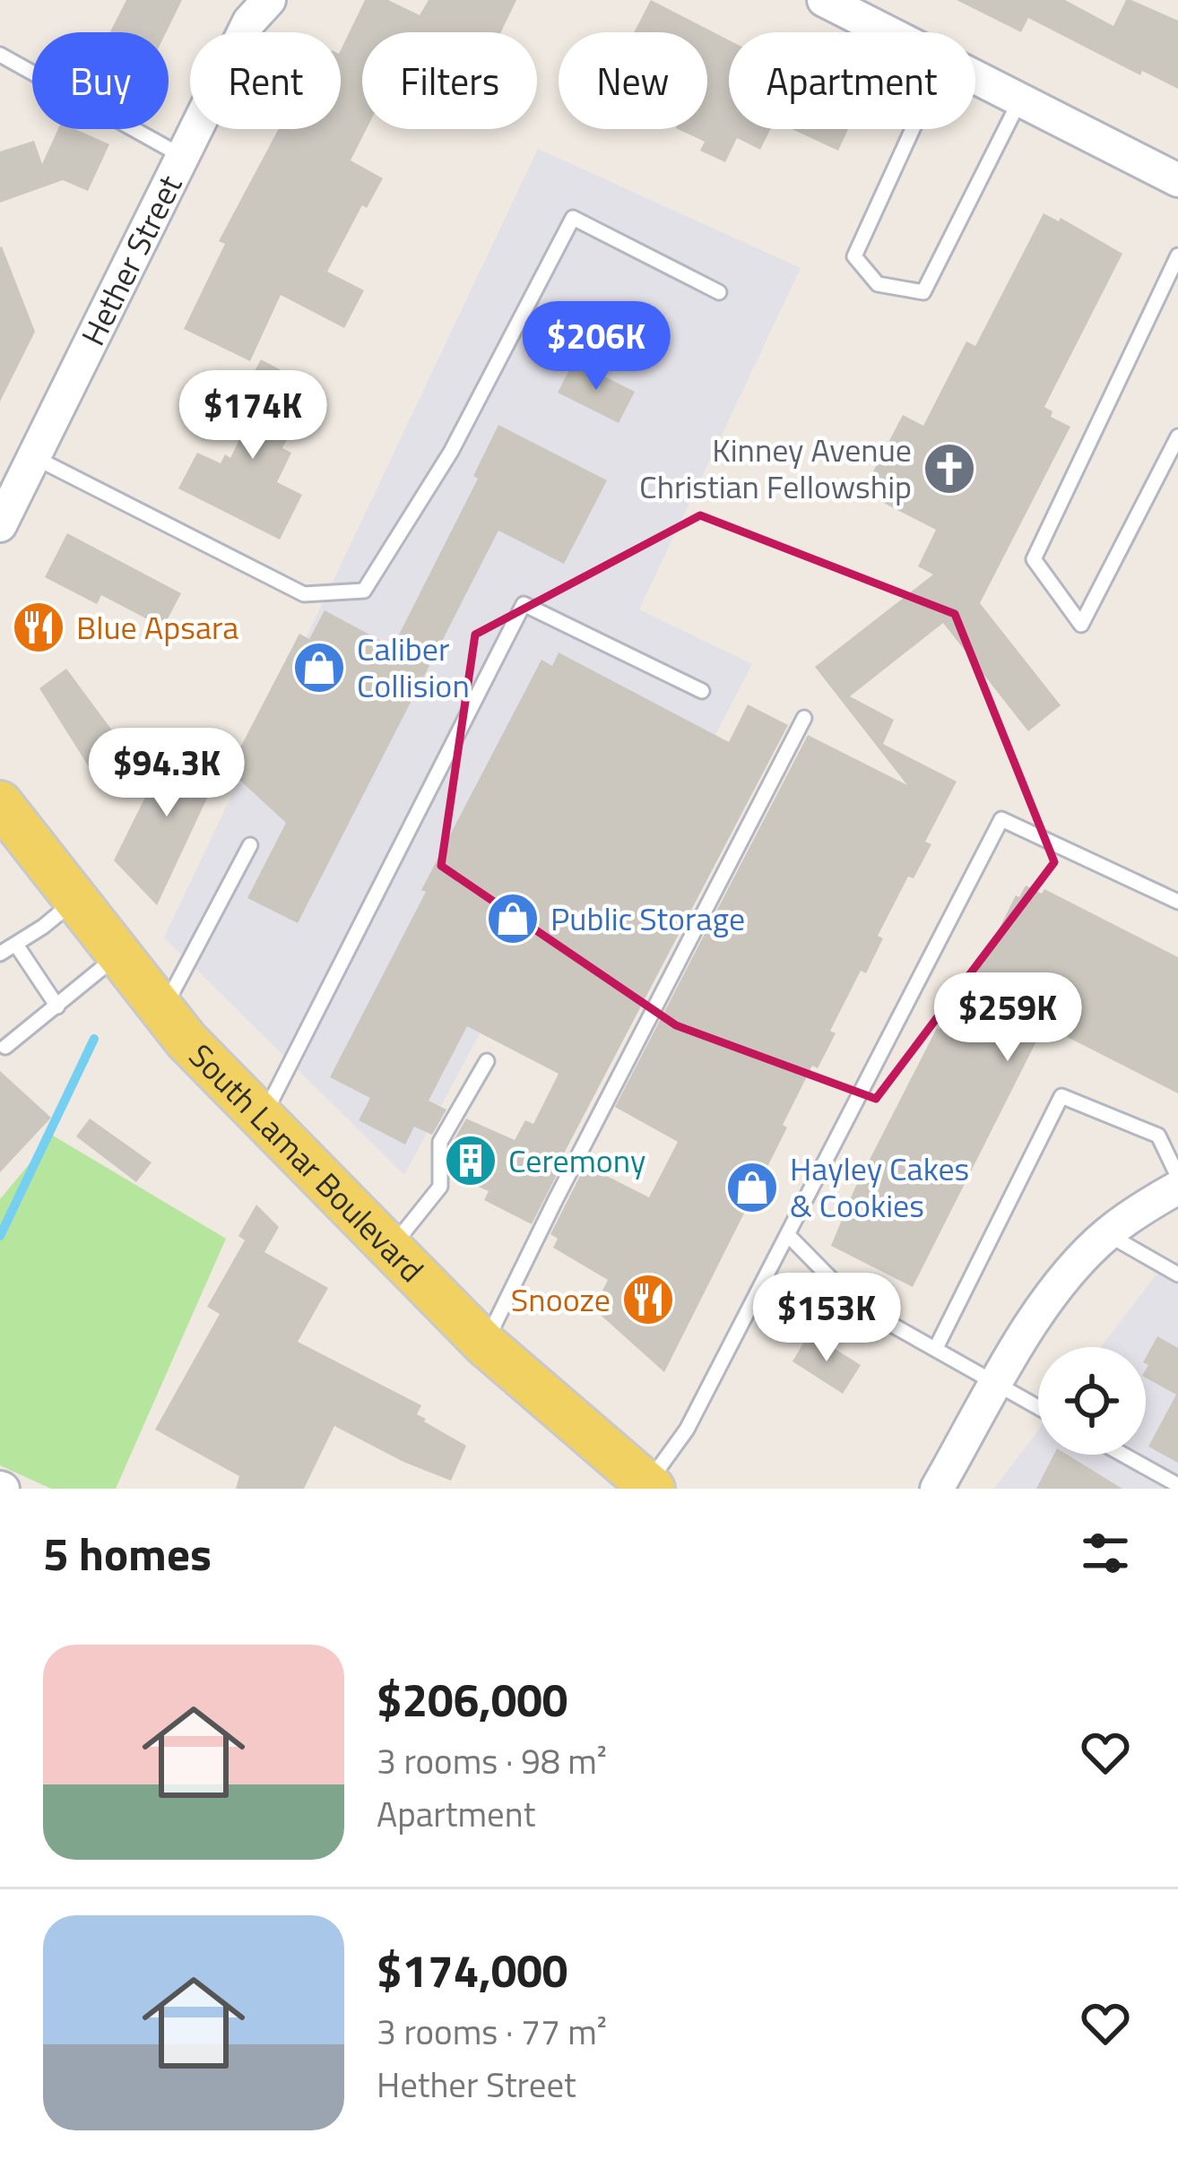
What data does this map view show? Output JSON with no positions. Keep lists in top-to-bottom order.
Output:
{
  "streets": {
    "main road": ["South Lamar Boulevard"],
    "street": ["Hether Street"]
  },
  "places": {
    "church": ["Kinney Avenue Christian Fellowship"],
    "restaurant": ["Blue Apsara", "Snooze"],
    "shop": ["Caliber Collision", "Public Storage", "Hayley Cakes & Cookies"],
    "building": ["Ceremony"]
  },
  "page": {
    "chip": [
      "Buy",
      "Rent",
      "Filters",
      "New",
      "Apartment"
    ],
    "price": [
      "$206K",
      "$174K",
      "$94.3K",
      "$259K",
      "$153K"
    ],
    "heading": "5 homes",
    "list": [
      {
        "name": "$206,000",
        "note": "3 rooms · 98 m² · Apartment"
      },
      {
        "name": "$174,000",
        "note": "3 rooms · 77 m² · Hether Street"
      }
    ]
  }
}
